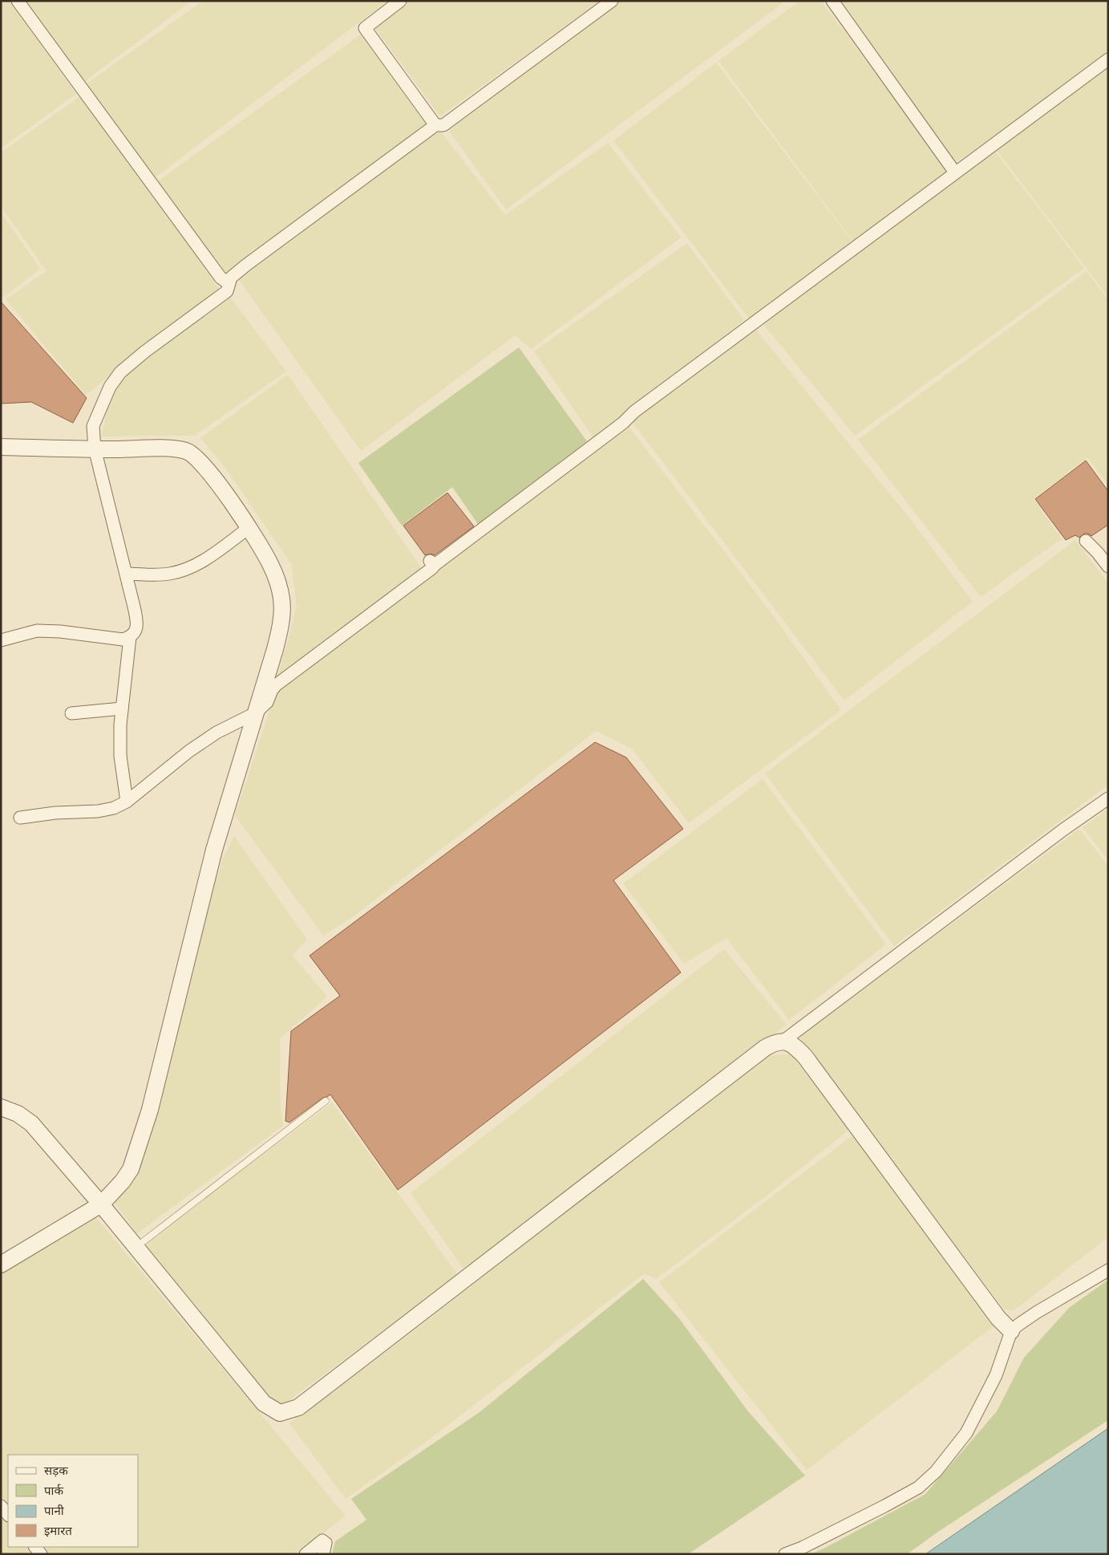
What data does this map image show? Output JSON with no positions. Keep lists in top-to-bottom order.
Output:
{
  "legend": [
    "सड़क",
    "पार्क",
    "पानी",
    "इमारत"
  ]
}
